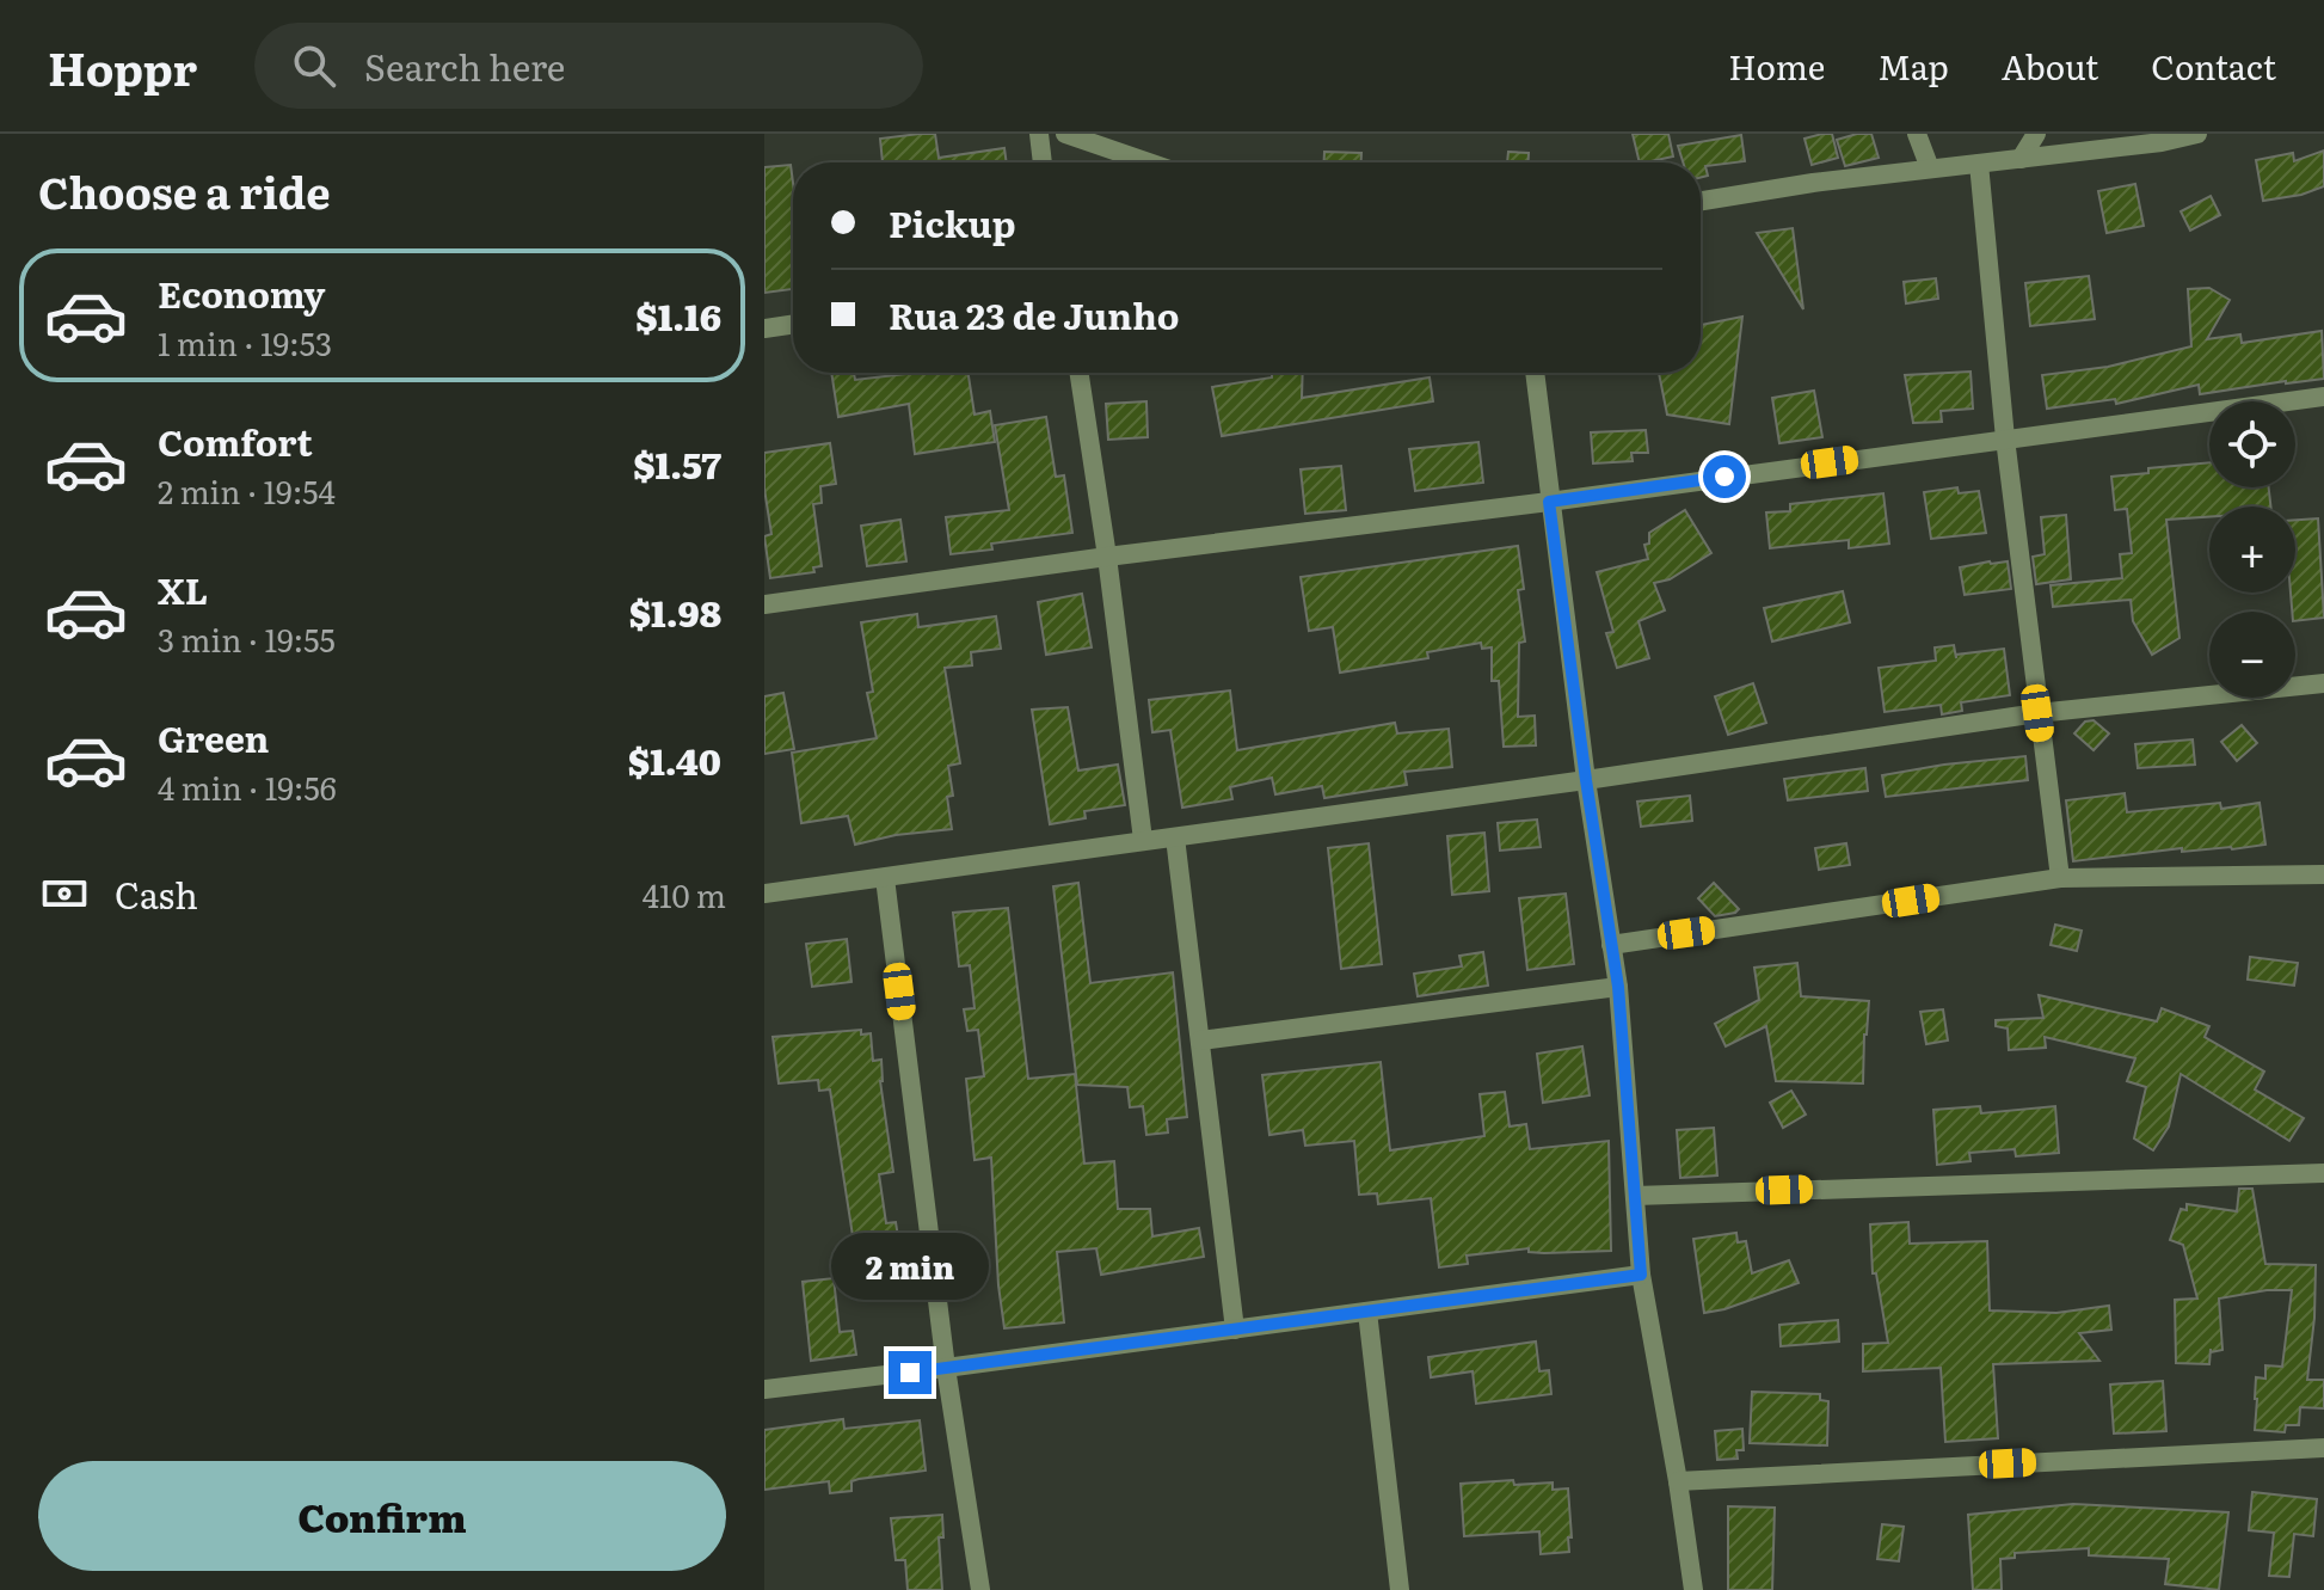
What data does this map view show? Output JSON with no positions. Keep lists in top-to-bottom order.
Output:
{
  "page": {
    "header": "Hoppr",
    "search": "Search here",
    "nav": [
      "Home",
      "Map",
      "About",
      "Contact"
    ],
    "heading": "Choose a ride",
    "banner": ["Pickup", "Rua 23 de Junho"],
    "list": [
      {
        "name": "Economy",
        "note": "1 min · 19:53",
        "value": "$1.16"
      },
      {
        "name": "Comfort",
        "note": "2 min · 19:54",
        "value": "$1.57"
      },
      {
        "name": "XL",
        "note": "3 min · 19:55",
        "value": "$1.98"
      },
      {
        "name": "Green",
        "note": "4 min · 19:56",
        "value": "$1.40"
      }
    ],
    "map_buttons": ["+", "−"],
    "pay": ["Cash", "410 m"],
    "bubble": "2 min",
    "buttons": "Confirm"
  }
}
